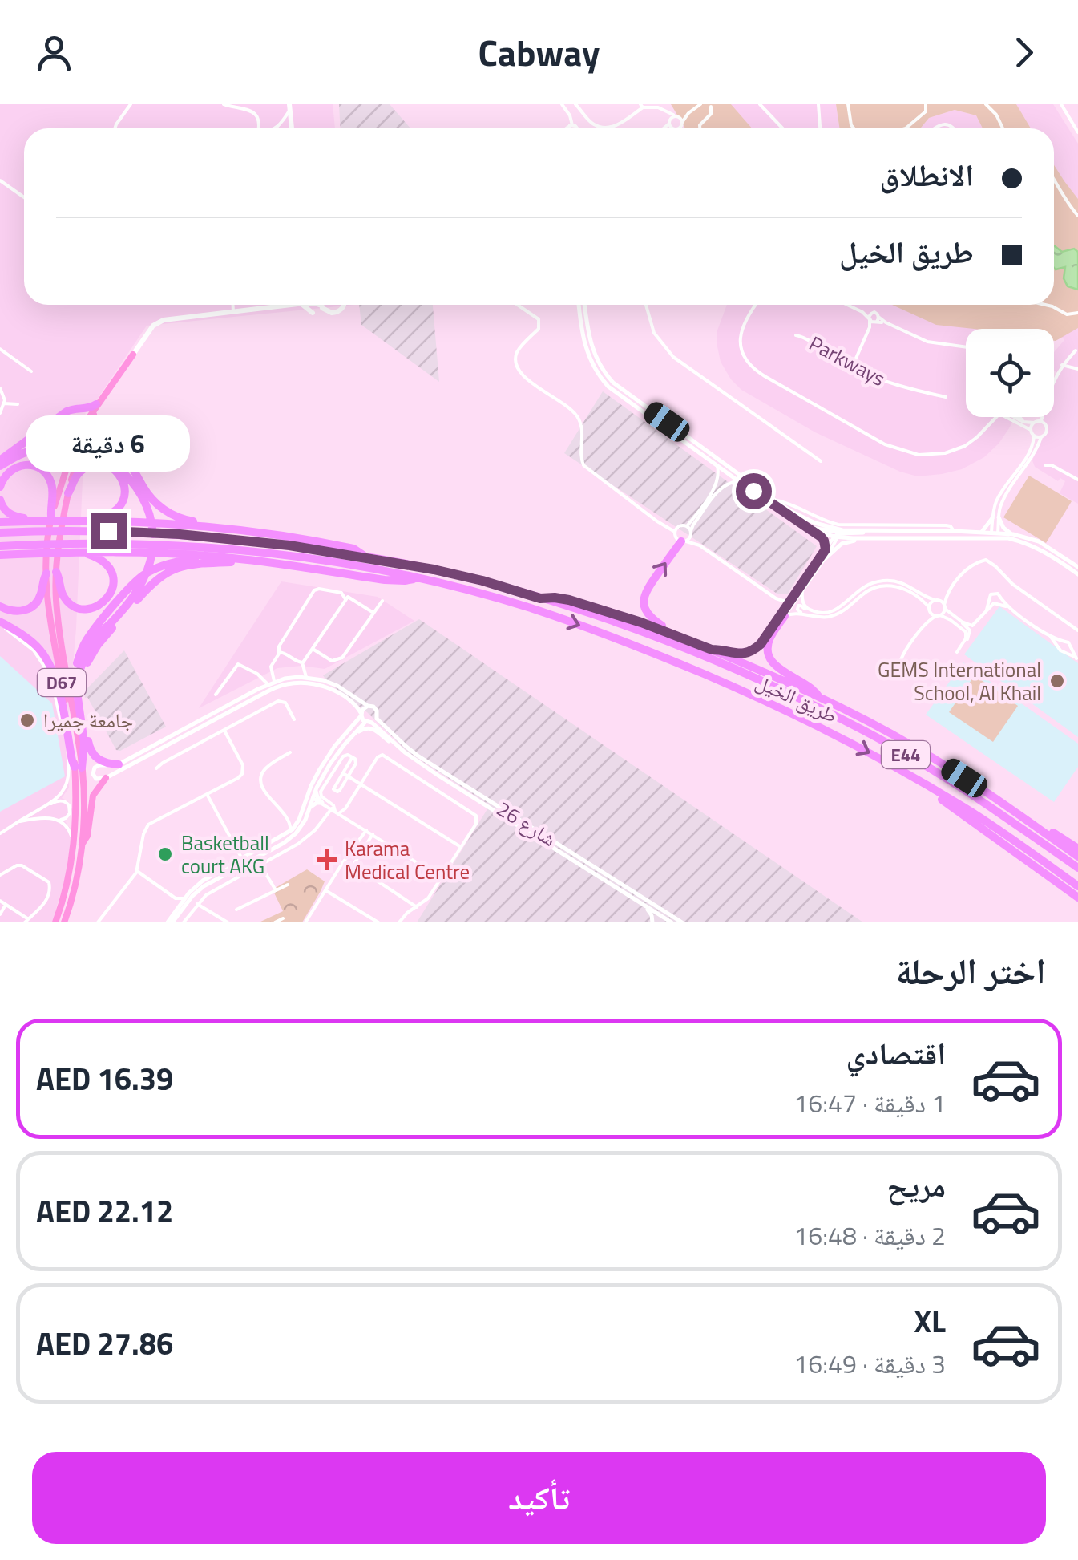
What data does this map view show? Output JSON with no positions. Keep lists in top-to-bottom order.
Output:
{
  "streets": {
    "highway": ["طريق الخيل", "E44"],
    "main road": ["D67"],
    "street": ["Parkways", "شارع 26"]
  },
  "places": {
    "other": ["GEMS International School, Al Khail", "جامعة جميرا", "Basketball court AKG"],
    "health": ["Karama Medical Centre"]
  },
  "page": {
    "header": "Cabway",
    "banner": ["الانطلاق", "طريق الخيل"],
    "bubble": "6 دقيقة",
    "heading": "اختر الرحلة",
    "list": [
      {
        "name": "اقتصادي",
        "note": "1 دقيقة · 16:47",
        "value": "AED 16.39"
      },
      {
        "name": "مريح",
        "note": "2 دقيقة · 16:48",
        "value": "AED 22.12"
      },
      {
        "name": "XL",
        "note": "3 دقيقة · 16:49",
        "value": "AED 27.86"
      }
    ],
    "buttons": "تأكيد"
  }
}
